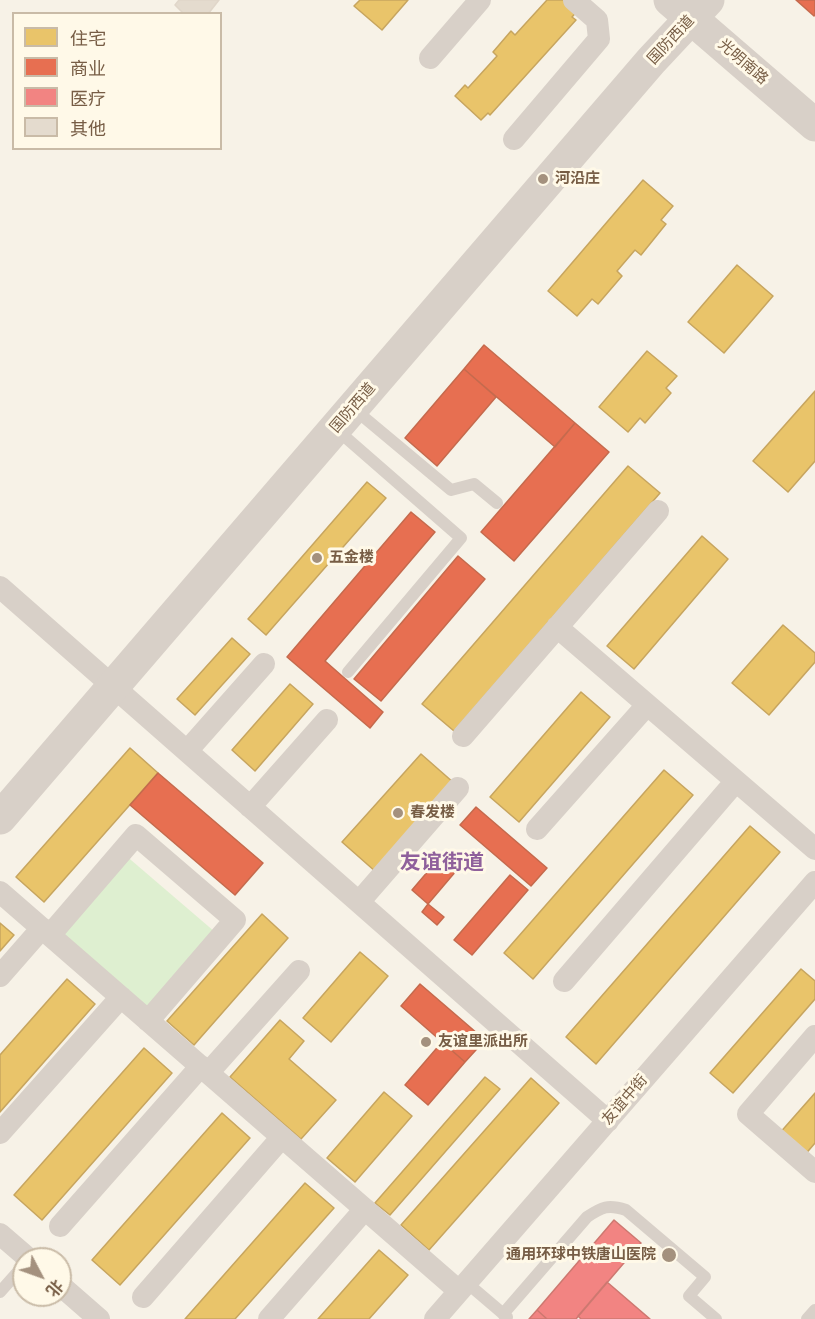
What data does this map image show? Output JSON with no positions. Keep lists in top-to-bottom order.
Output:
{
  "streets": {
    "street": ["国防西道", "光明南路", "友谊中街"]
  },
  "crossings": [
    ["国防西道", "光明南路"]
  ],
  "districts": ["友谊街道"],
  "places": [
    "河沿庄",
    "五金楼",
    "春发楼",
    "友谊里派出所",
    "通用环球中铁唐山医院"
  ],
  "legend": [
    "住宅",
    "商业",
    "医疗",
    "其他"
  ],
  "north": "bottom right"
}
